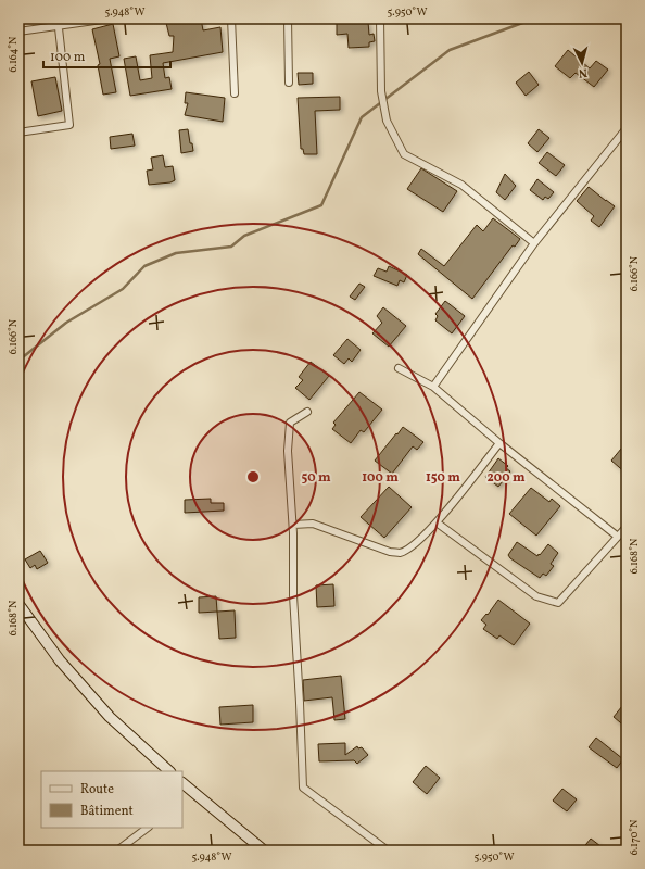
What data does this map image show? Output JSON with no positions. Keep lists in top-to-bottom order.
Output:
{
  "legend": ["Route", "Bâtiment"],
  "scale_bar": "100 m",
  "north": "bottom",
  "coordinates": [
    "5.948°W",
    "5.950°W",
    "6.164°N",
    "6.166°N",
    "6.168°N",
    "6.170°N"
  ],
  "rings": [
    "50 m",
    "100 m",
    "150 m",
    "200 m"
  ]
}
